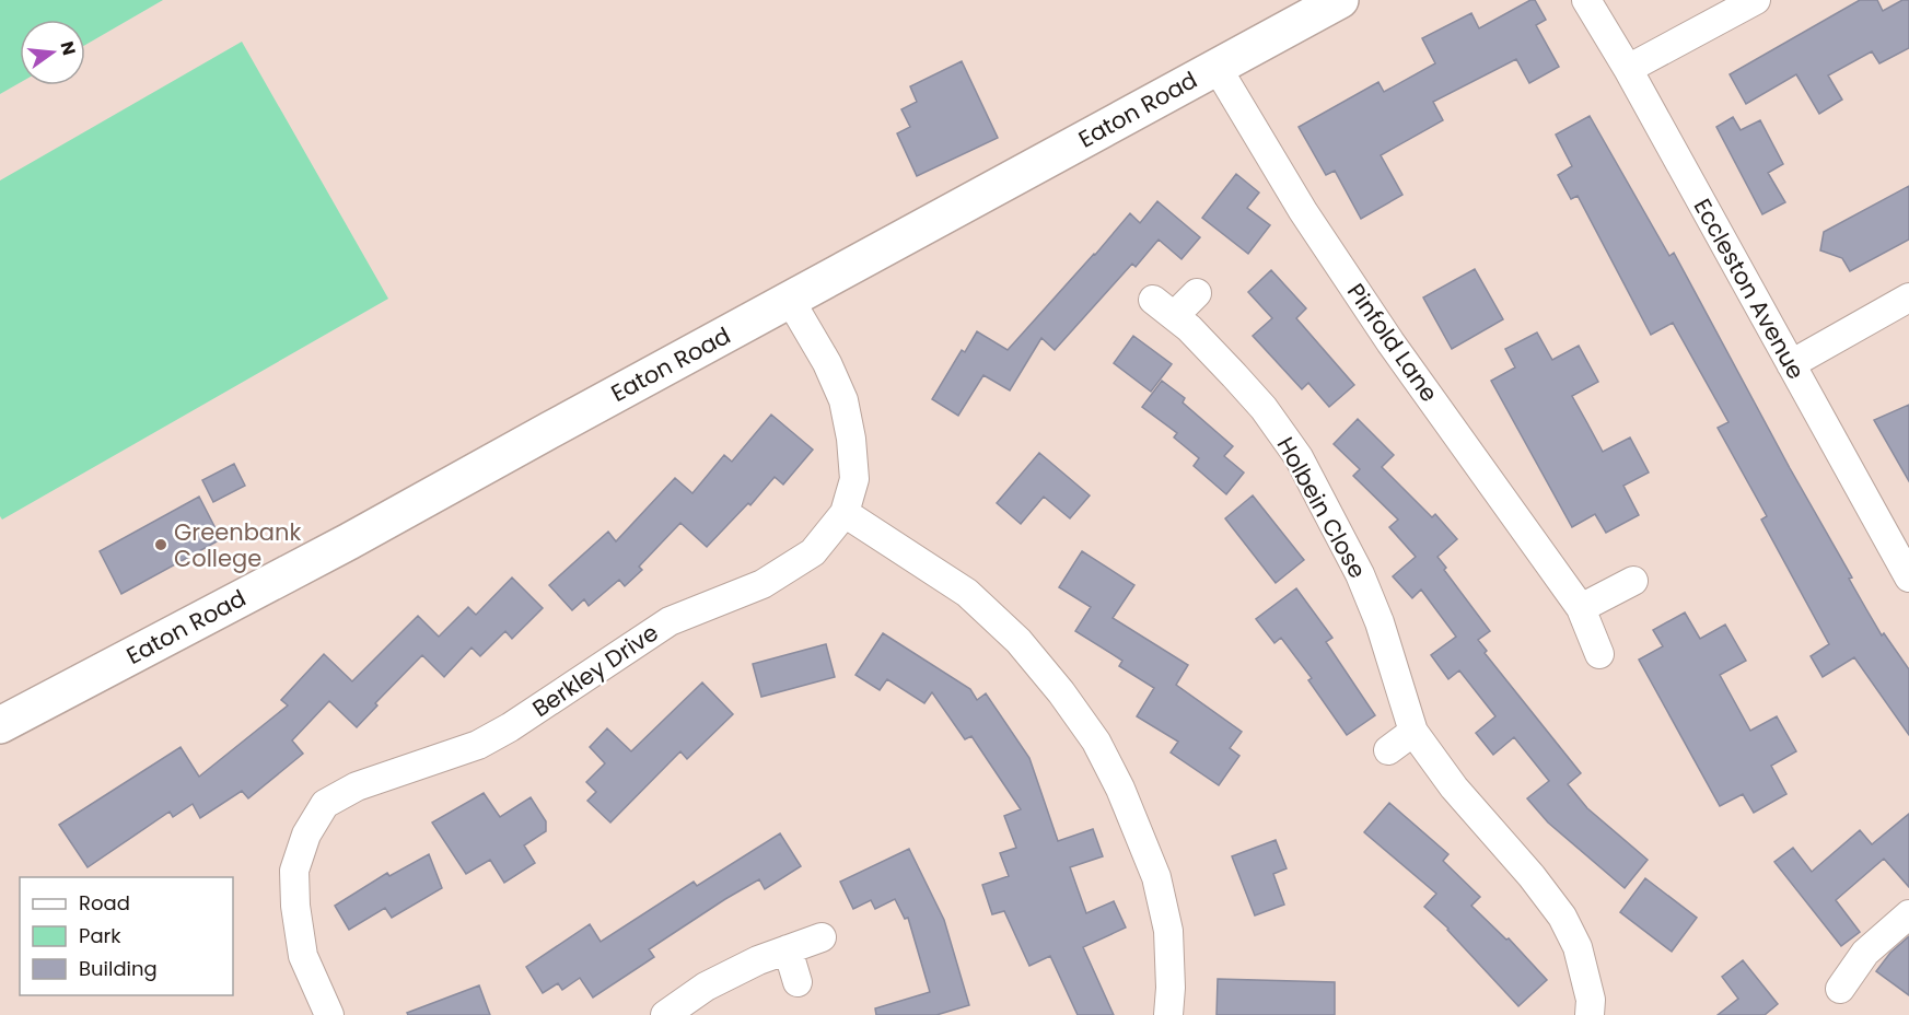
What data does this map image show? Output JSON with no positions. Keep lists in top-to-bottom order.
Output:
{
  "streets": {
    "street": [
      "Eaton Road",
      "Eccleston Avenue",
      "Pinfold Lane",
      "Holbein Close",
      "Berkley Drive"
    ]
  },
  "crossings": [
    ["Eaton Road", "Pinfold Lane"],
    ["Eaton Road", "Berkley Drive"]
  ],
  "places": ["Greenbank College"],
  "legend": ["Road", "Park", "Building"],
  "north": "right"
}
